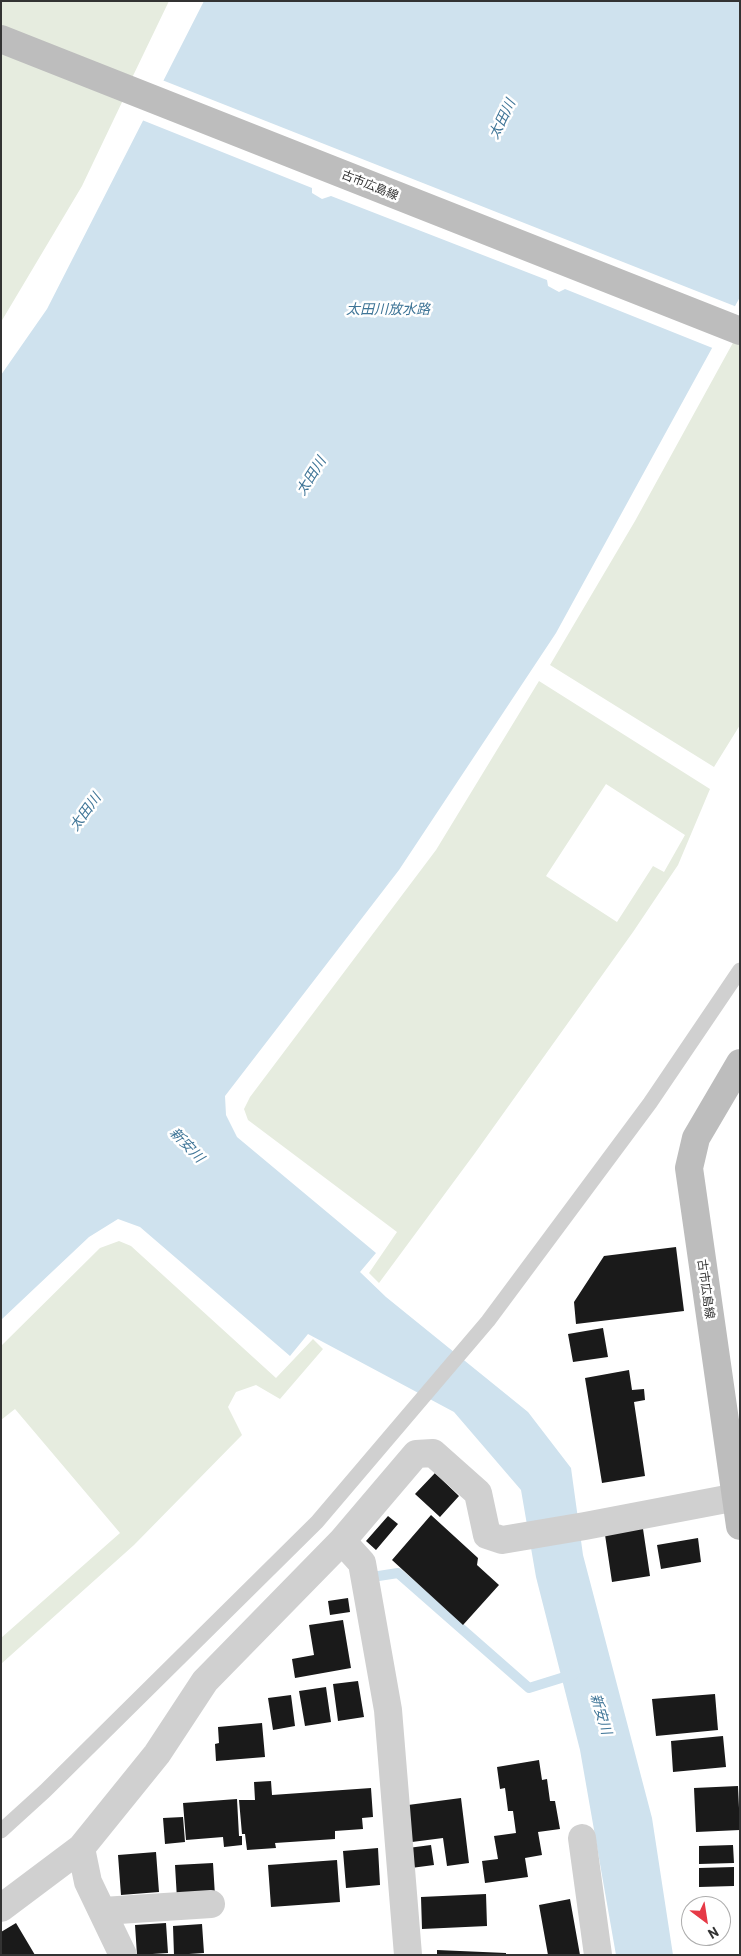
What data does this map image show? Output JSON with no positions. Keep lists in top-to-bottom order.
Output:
{
  "streets": {
    "main road": ["古市広島線"]
  },
  "water": ["太田川", "太田川放水路", "新安川"],
  "north": "bottom right"
}
